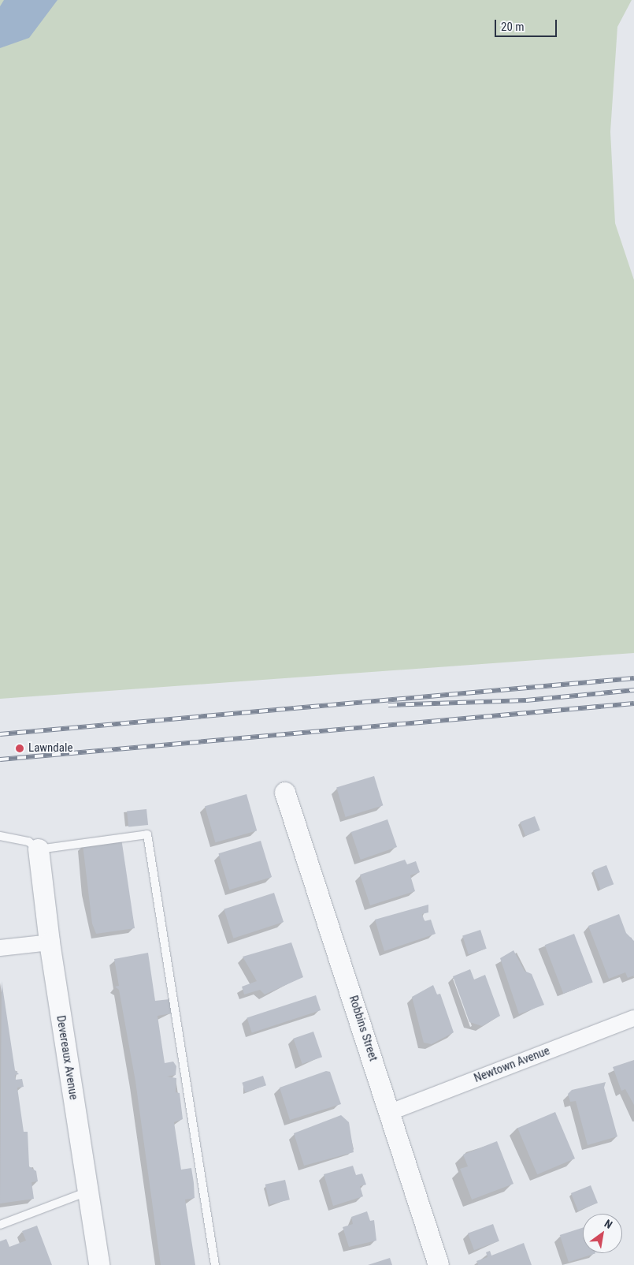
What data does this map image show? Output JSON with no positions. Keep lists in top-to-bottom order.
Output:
{
  "streets": {
    "street": ["Robbins Street", "Devereaux Avenue", "Newtown Avenue"]
  },
  "crossings": [
    ["Robbins Street", "Newtown Avenue"]
  ],
  "places": ["Lawndale"],
  "scale_bar": "20 m",
  "north": "top right"
}
